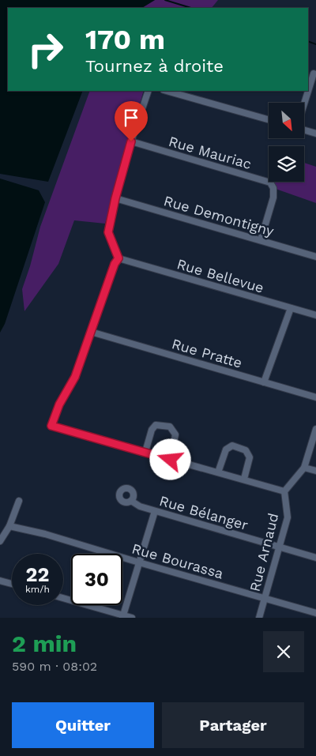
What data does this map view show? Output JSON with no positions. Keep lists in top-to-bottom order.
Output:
{
  "streets": {
    "street": [
      "Rue Mauriac",
      "Rue Demontigny",
      "Rue Bellevue",
      "Rue Pratte",
      "Rue Bélanger",
      "Rue Arnaud",
      "Rue Bourassa"
    ]
  },
  "crossings": [
    ["Rue Mauriac", "Rue Demontigny"],
    ["Rue Bélanger", "Rue Arnaud"],
    ["Rue Arnaud", "Rue Bourassa"]
  ],
  "north": "bottom right",
  "page": {
    "turn": ["170 m", "Tournez à droite"],
    "speed": "22 km/h",
    "limit": "30",
    "heading": ["2 min", "590 m · 08:02"],
    "buttons": ["Quitter", "Partager"]
  }
}
